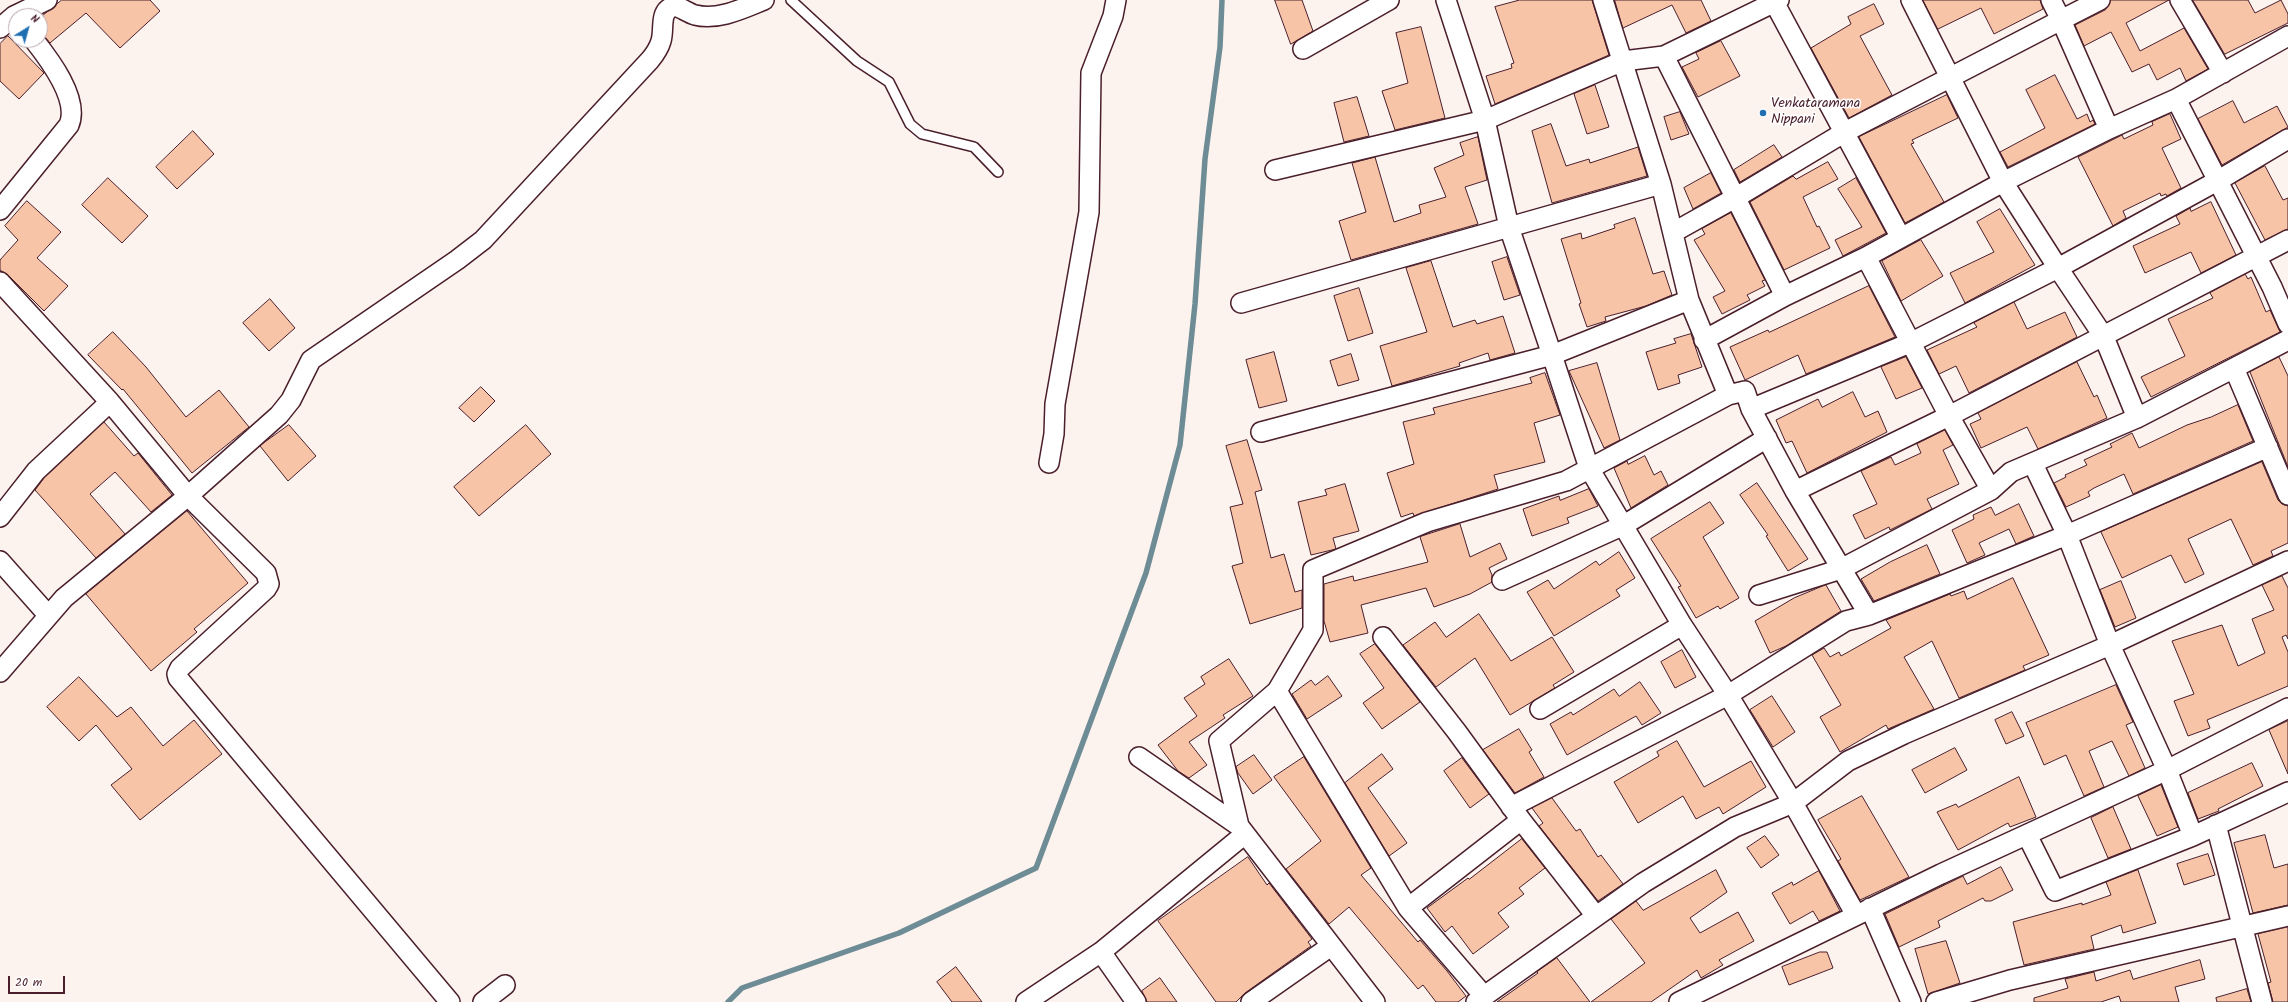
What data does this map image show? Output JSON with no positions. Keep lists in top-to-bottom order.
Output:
{
  "places": ["Venkataramana Nippani"],
  "scale_bar": "20 m",
  "north": "top right"
}
